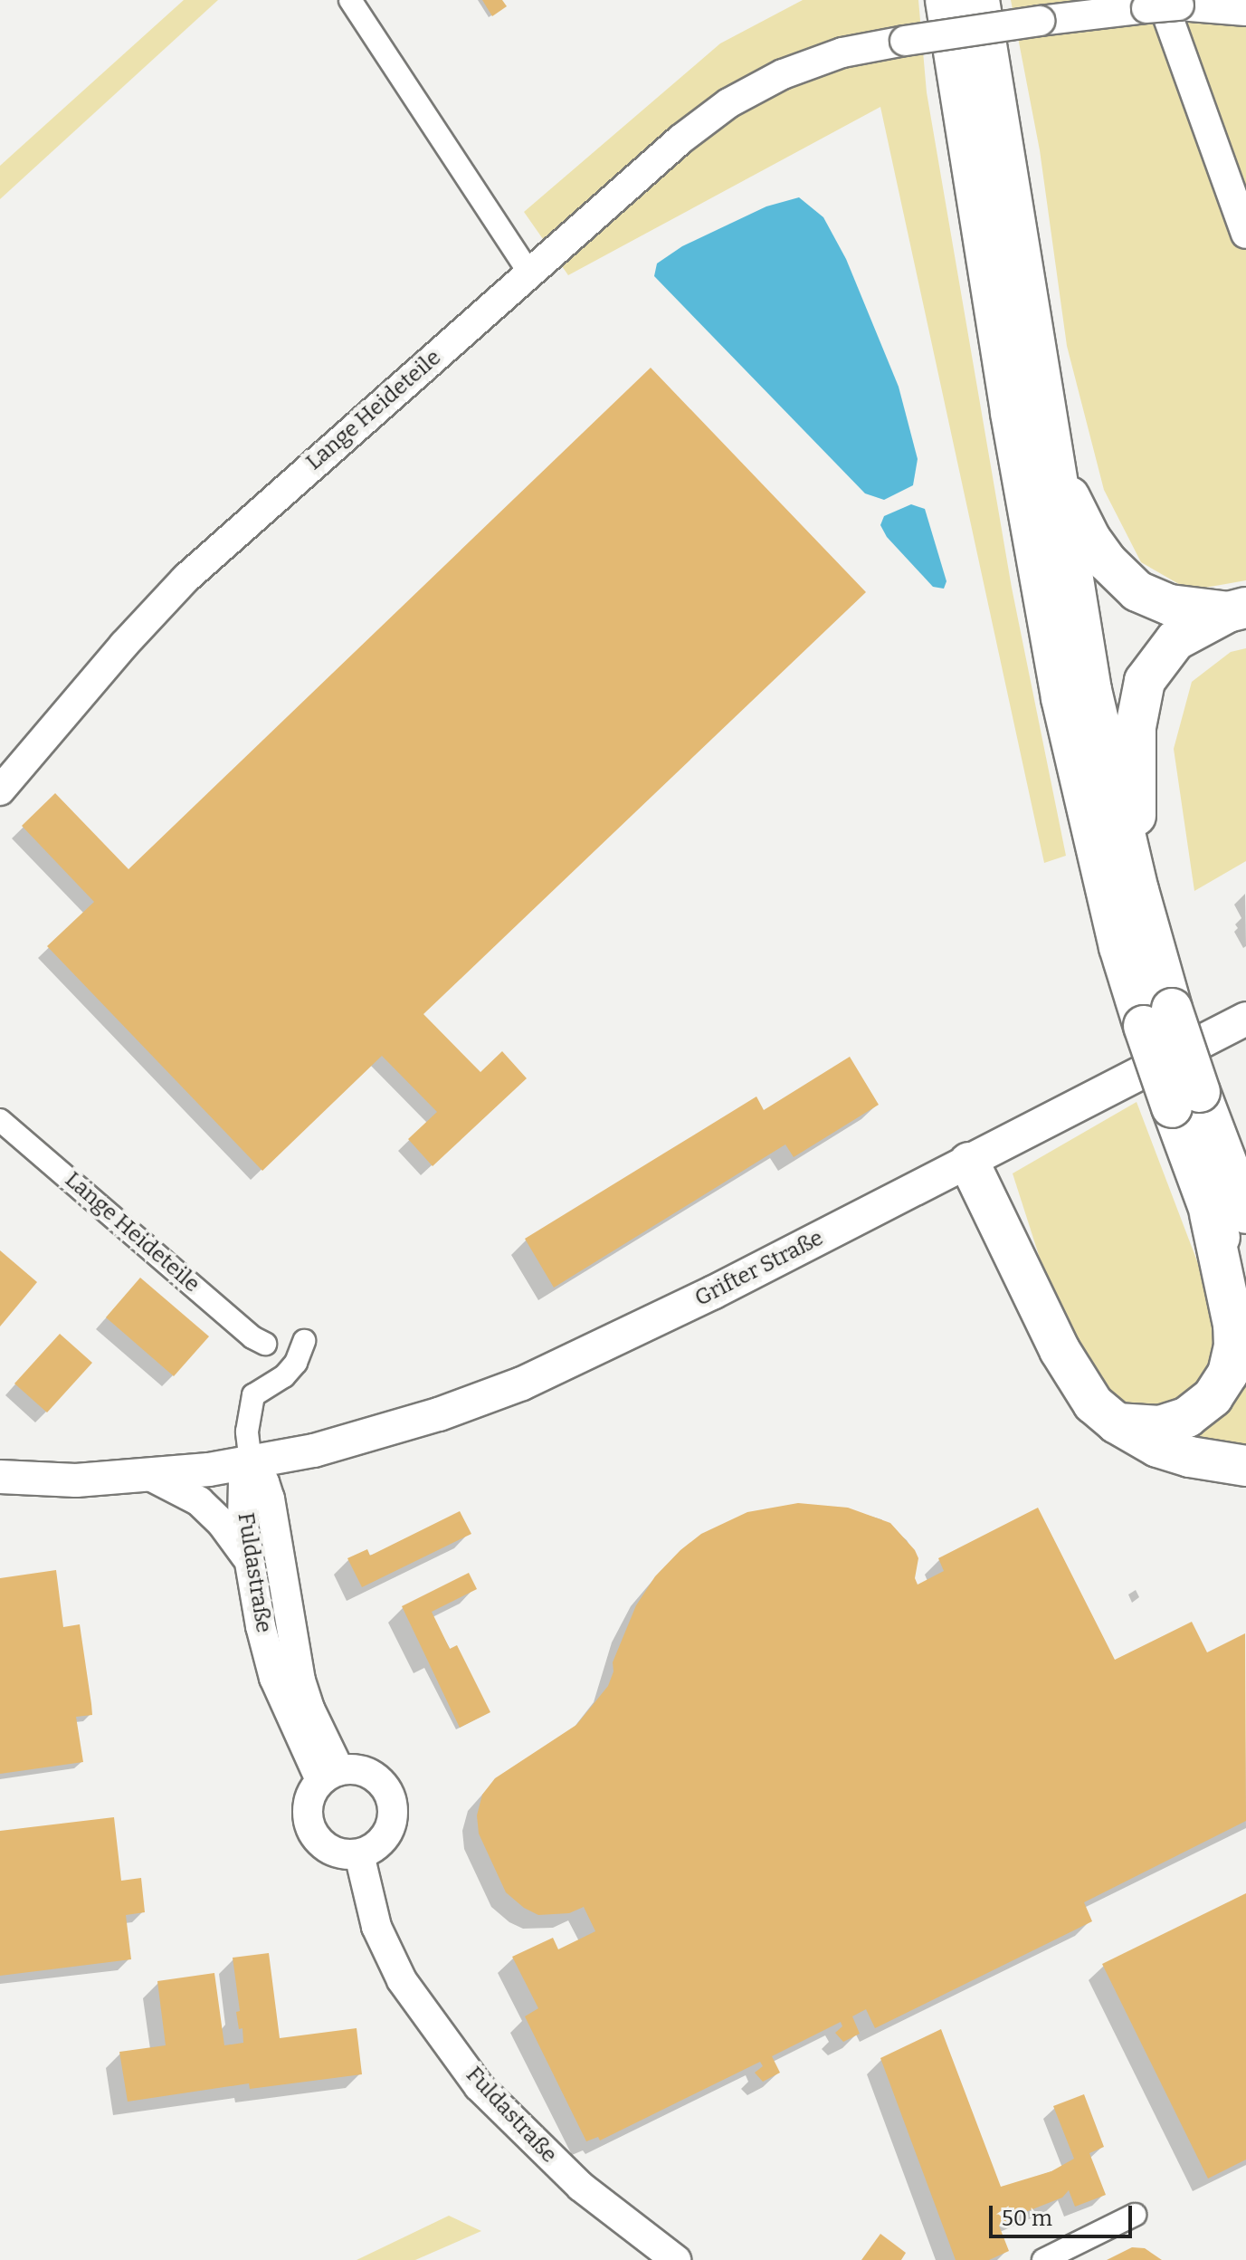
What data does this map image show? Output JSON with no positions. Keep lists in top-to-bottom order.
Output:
{
  "streets": {
    "main road": ["Grifter Straße"],
    "street": ["Lange Heideteile", "Fuldastraße"]
  },
  "crossings": [
    ["Grifter Straße", "Fuldastraße"]
  ],
  "scale_bar": "50 m"
}
